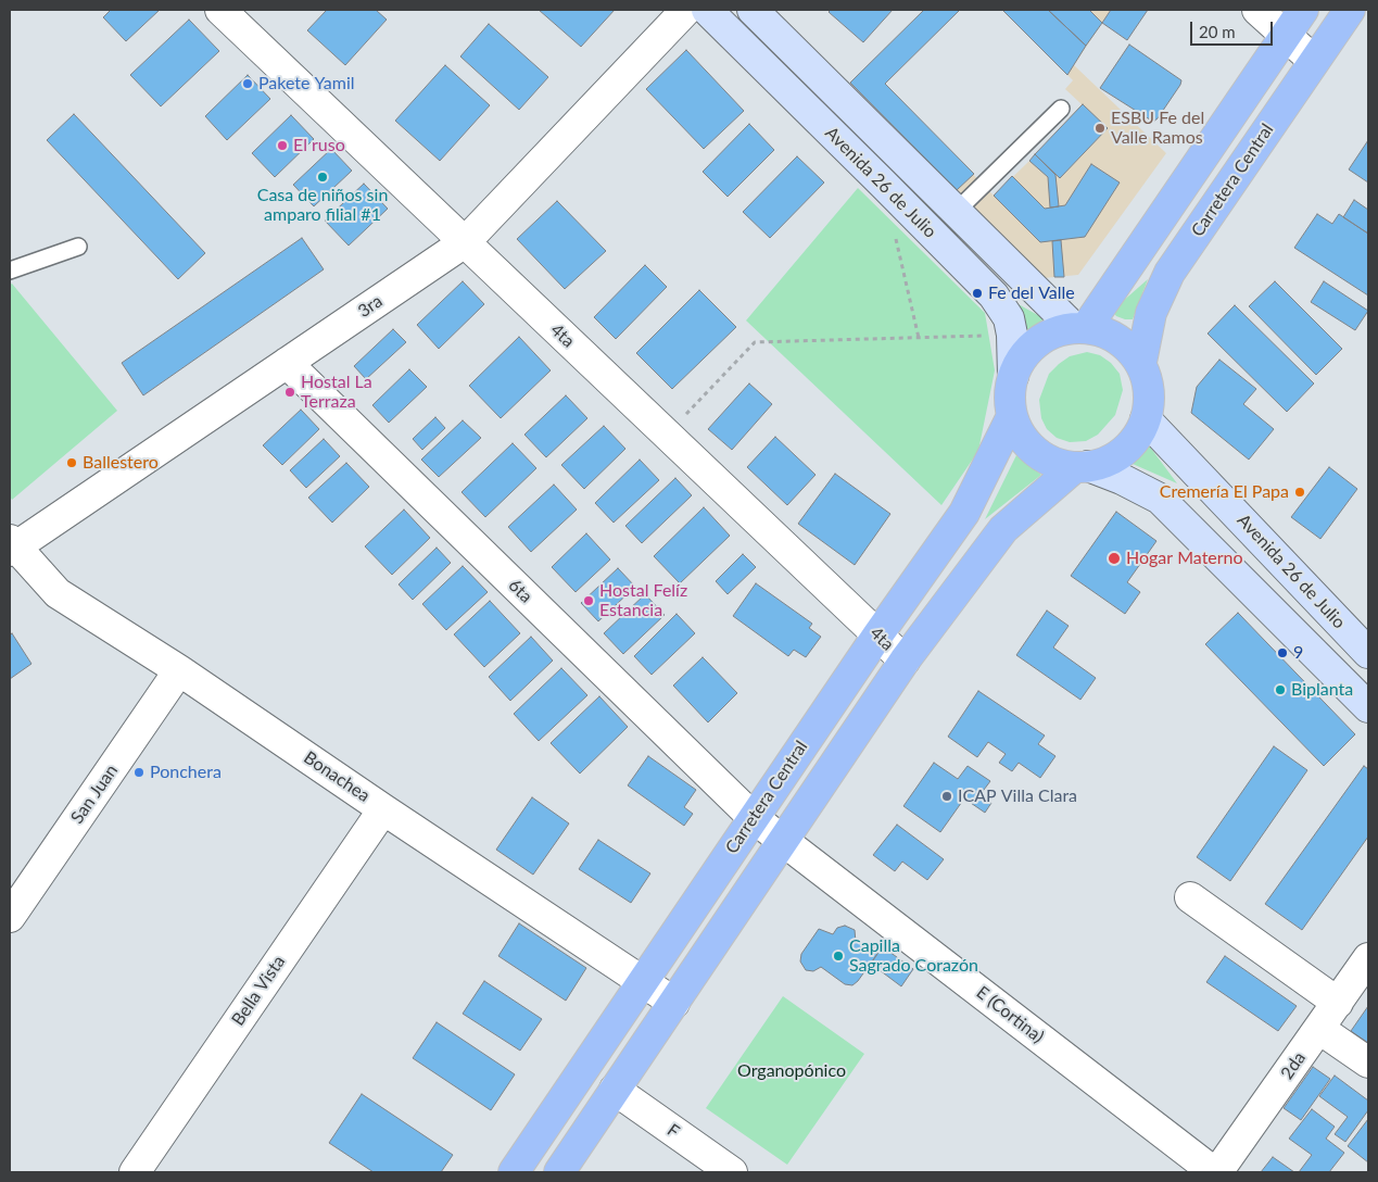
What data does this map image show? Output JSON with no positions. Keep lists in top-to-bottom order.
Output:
{
  "streets": {
    "main road": ["Carretera Central", "Avenida 26 de Julio"],
    "street": [
      "3ra",
      "4ta",
      "6ta",
      "Bonachea",
      "San Juan",
      "Bella Vista",
      "E (Cortina)",
      "2da",
      "F"
    ]
  },
  "crossings": [
    ["Carretera Central", "Avenida 26 de Julio"],
    ["Carretera Central", "4ta"],
    ["Carretera Central", "6ta"],
    ["Carretera Central", "Bonachea"],
    ["Carretera Central", "E (Cortina)"],
    ["3ra", "4ta"],
    ["3ra", "6ta"],
    ["3ra", "Bonachea"],
    ["6ta", "E (Cortina)"],
    ["Bonachea", "San Juan"],
    ["Bonachea", "Bella Vista"],
    ["E (Cortina)", "2da"]
  ],
  "parks": ["Organopónico"],
  "places": [
    "Pakete Yamil",
    "ESBU Fe del Valle Ramos",
    "El ruso",
    "Casa de niños sin amparo filial #1",
    "Fe del Valle",
    "Hostal La Terraza",
    "Ballestero",
    "Cremería El Papa",
    "Hogar Materno",
    "Hostal Felíz Estancia",
    "9",
    "Biplanta",
    "Ponchera",
    "ICAP Villa Clara",
    "Capilla Sagrado Corazón"
  ],
  "scale_bar": "20 m"
}
